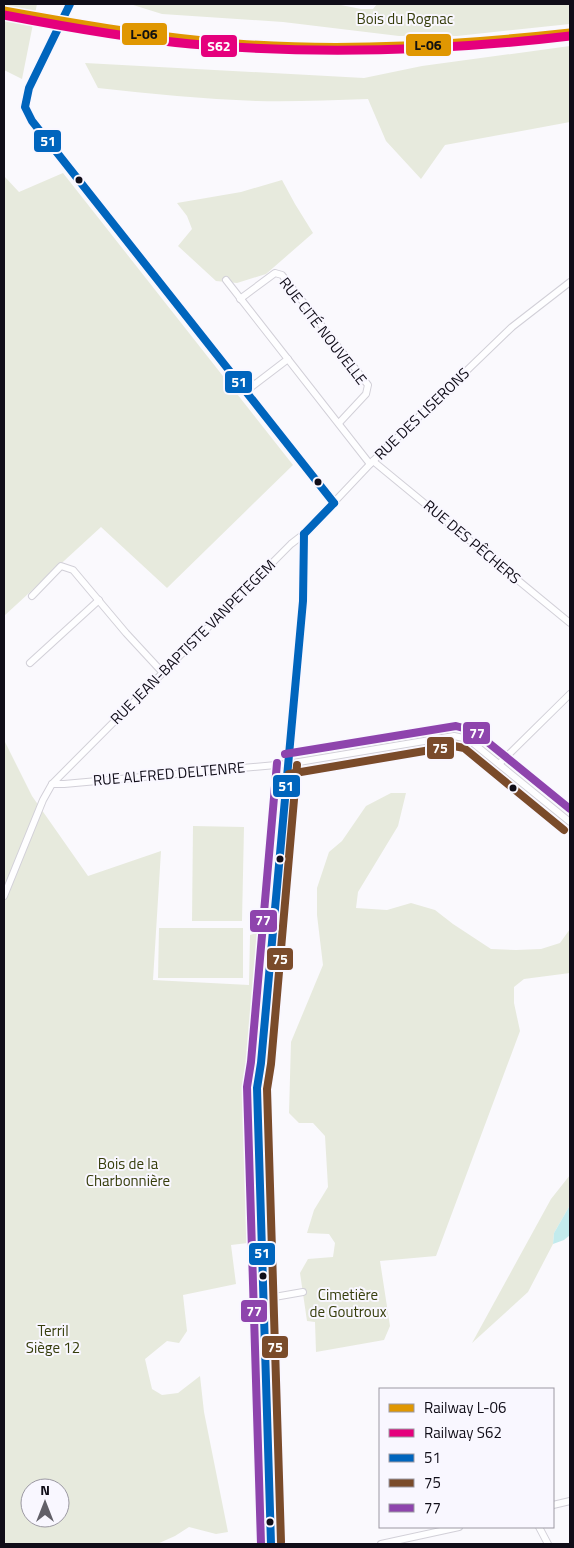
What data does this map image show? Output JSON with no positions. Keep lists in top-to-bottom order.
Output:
{
  "streets": {
    "street": [
      "RUE CITÉ NOUVELLE",
      "RUE DES LISERONS",
      "RUE DES PÊCHERS",
      "RUE JEAN-BAPTISTE VANPETEGEM",
      "RUE ALFRED DELTENRE"
    ]
  },
  "crossings": [
    ["RUE DES LISERONS", "RUE DES PÊCHERS"],
    ["RUE DES LISERONS", "RUE JEAN-BAPTISTE VANPETEGEM"],
    ["RUE JEAN-BAPTISTE VANPETEGEM", "RUE ALFRED DELTENRE"]
  ],
  "parks": [
    "Bois du Rognac",
    "Bois de la Charbonnière",
    "Cimetière de Goutroux",
    "Terril Siège 12"
  ],
  "lines": [
    "transit line 51",
    "rail line L-06",
    "rail line S62",
    "transit line 77",
    "transit line 75"
  ],
  "legend": [
    "Railway L-06",
    "Railway S62",
    "51",
    "75",
    "77"
  ],
  "north": "top"
}
